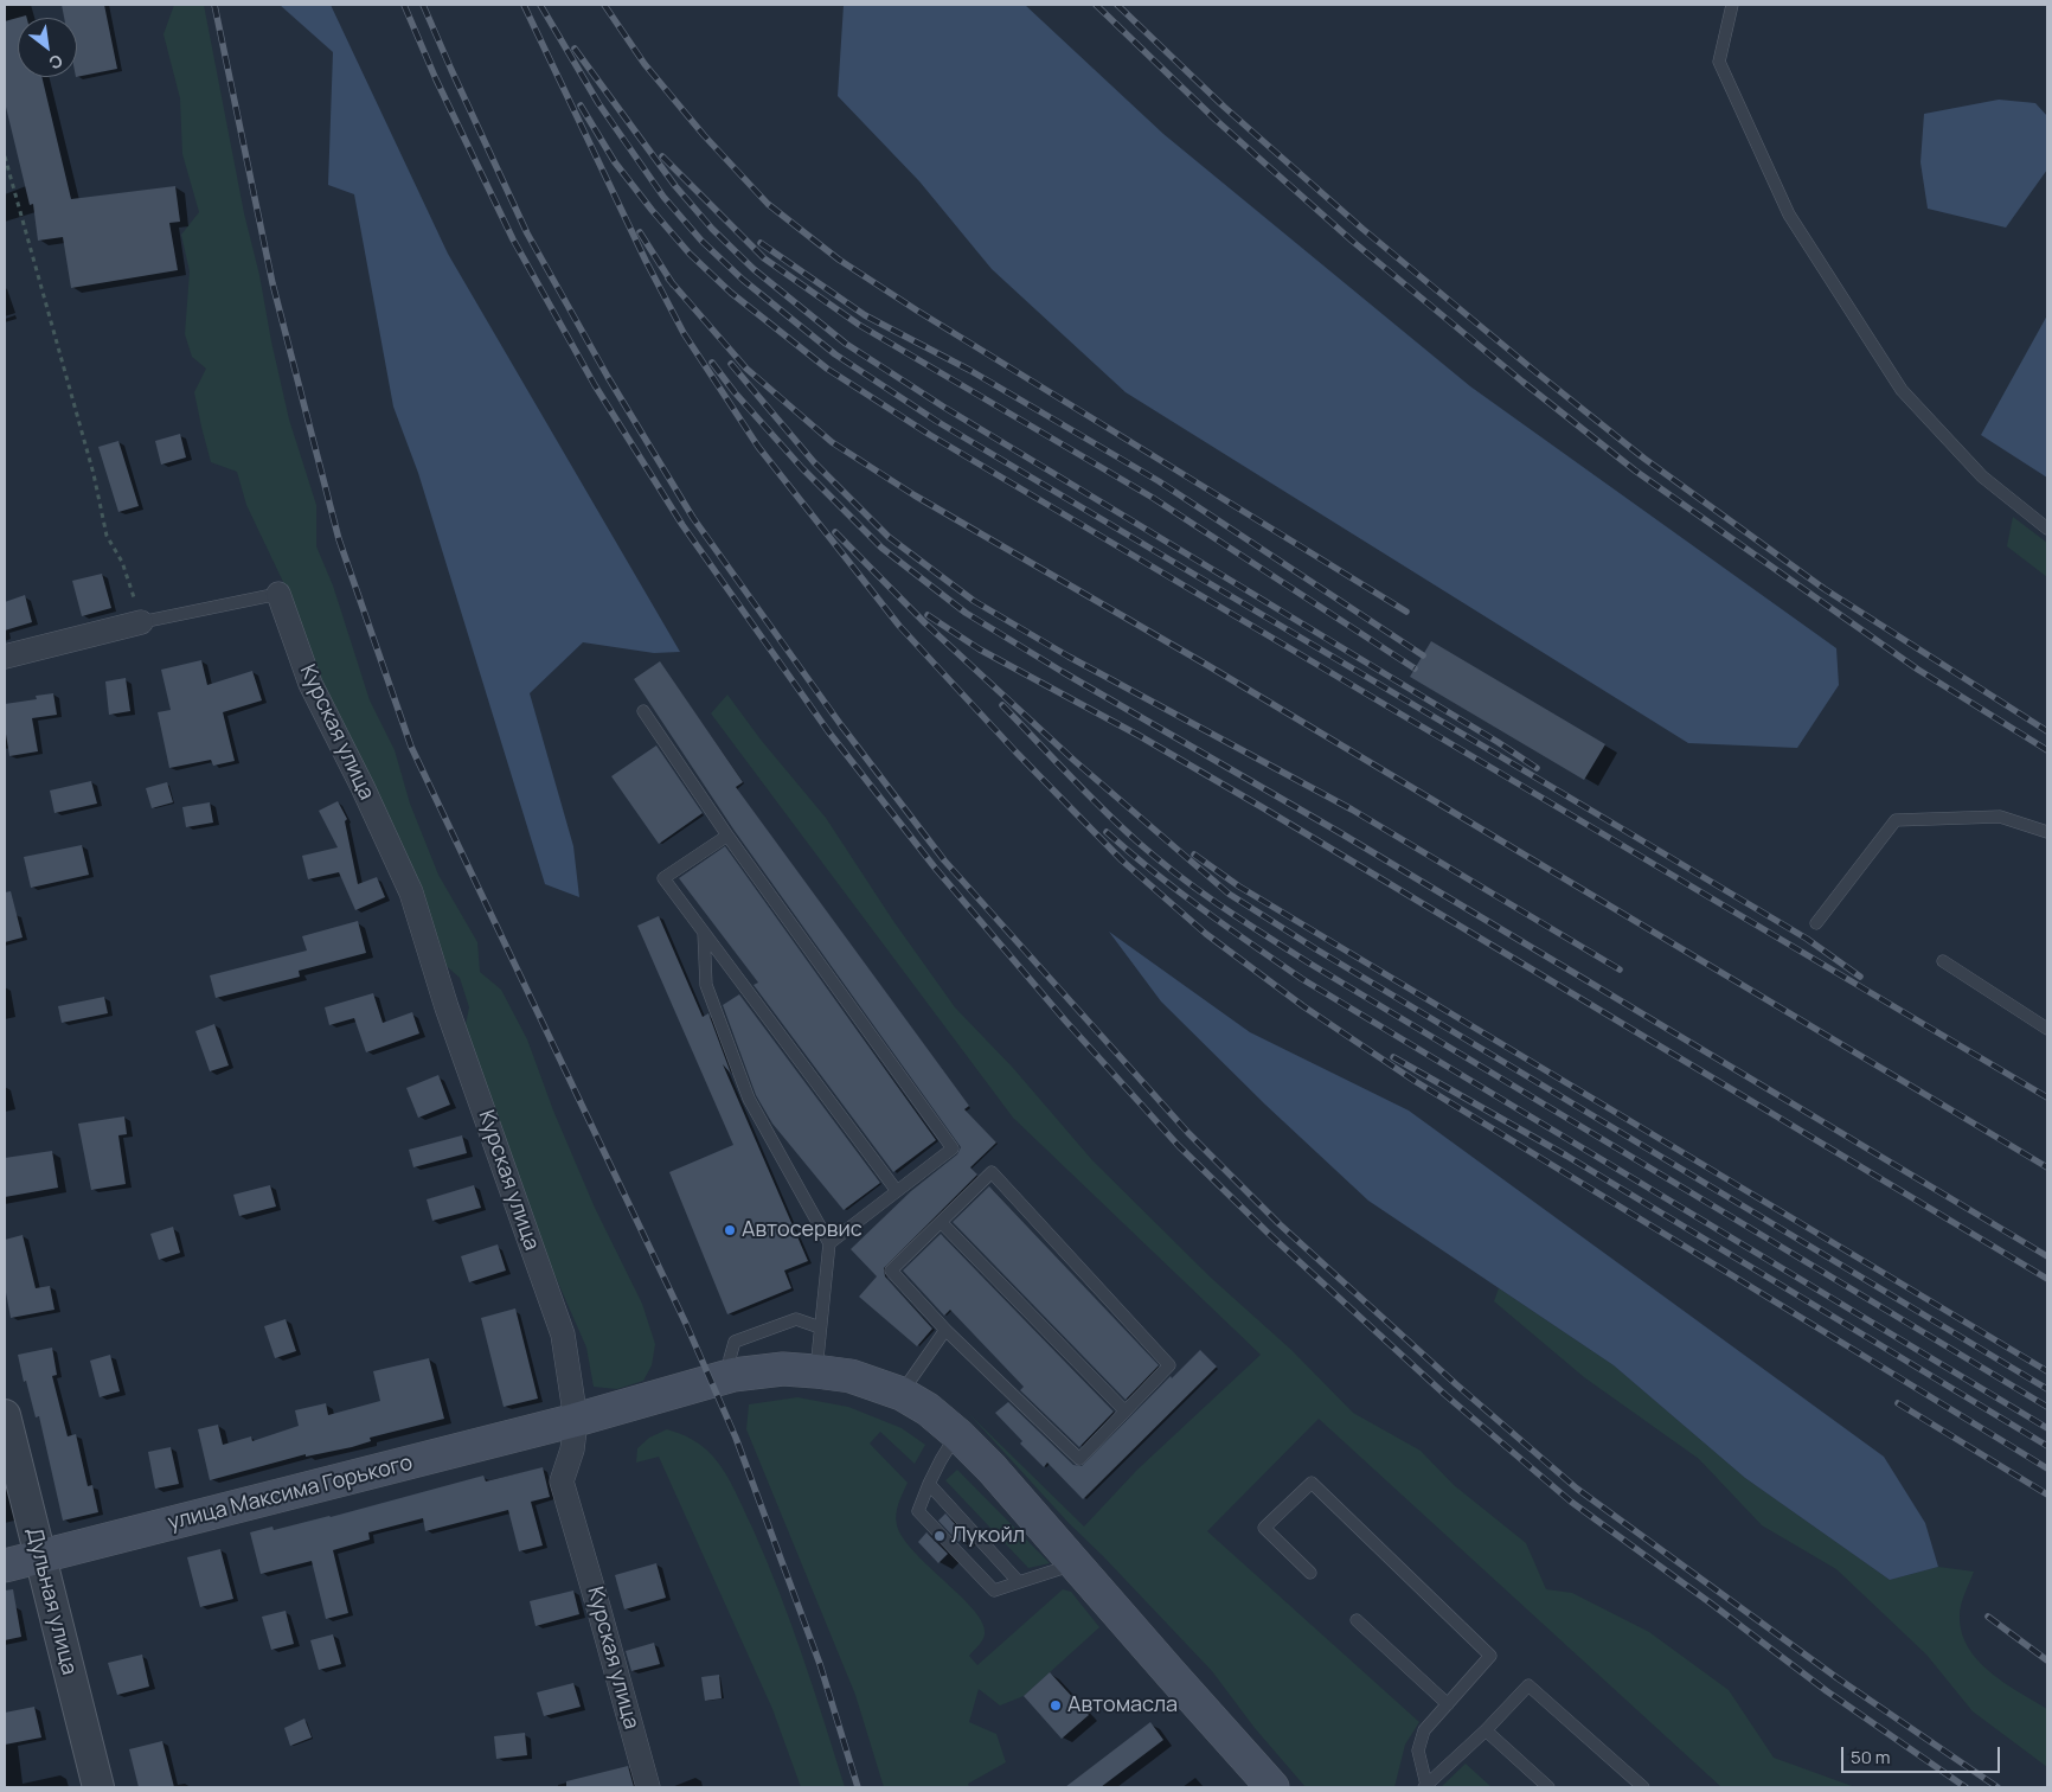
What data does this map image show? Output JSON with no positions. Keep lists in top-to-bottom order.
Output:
{
  "streets": {
    "main road": ["улица Максима Горького"],
    "street": ["Курская улица", "Дульная улица"]
  },
  "crossings": [
    ["Курская улица", "улица Максима Горького"],
    ["улица Максима Горького", "Дульная улица"]
  ],
  "places": ["Автосервис", "Лукойл", "Автомасла"],
  "scale_bar": "50 m",
  "north": "bottom right"
}
